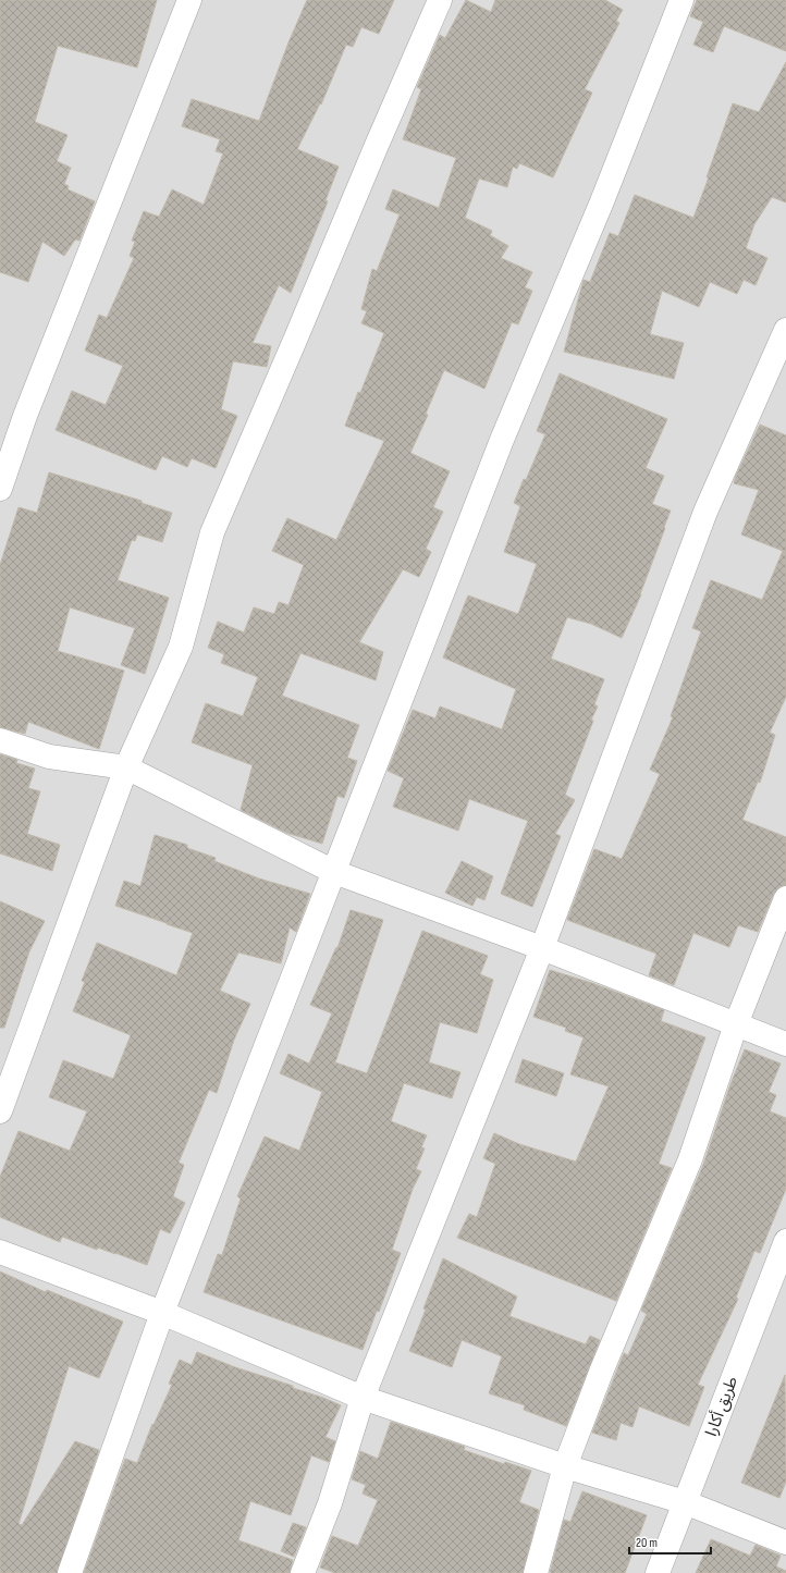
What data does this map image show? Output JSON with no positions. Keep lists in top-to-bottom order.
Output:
{
  "streets": {
    "street": ["طريق أكارا"]
  },
  "scale_bar": "20 m"
}
